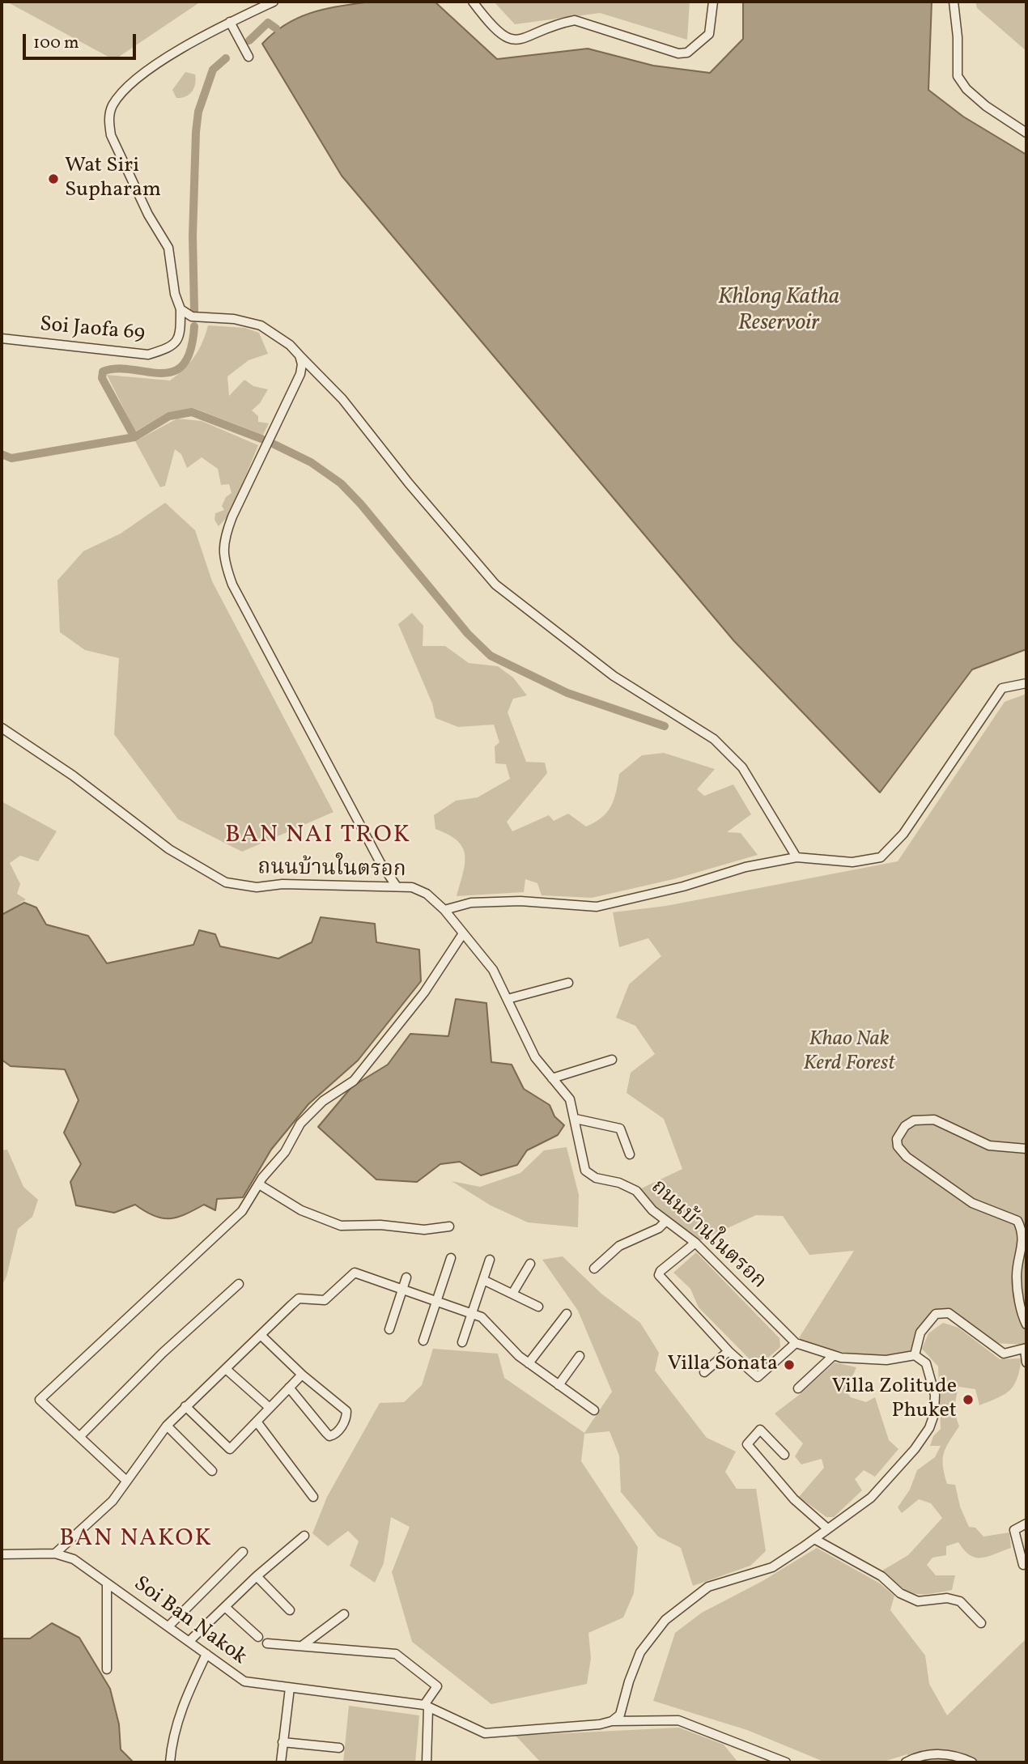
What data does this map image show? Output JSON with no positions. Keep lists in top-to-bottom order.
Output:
{
  "streets": {
    "street": ["Soi Jaofa 69", "ถนนบ้านในตรอก", "Soi Ban Nakok"]
  },
  "districts": ["BAN NAI TROK", "BAN NAKOK"],
  "water": ["Khlong Katha Reservoir"],
  "parks": ["Khao Nak Kerd Forest"],
  "places": ["Wat Siri Supharam", "Villa Sonata", "Villa Zolitude Phuket"],
  "scale_bar": "100 m"
}
